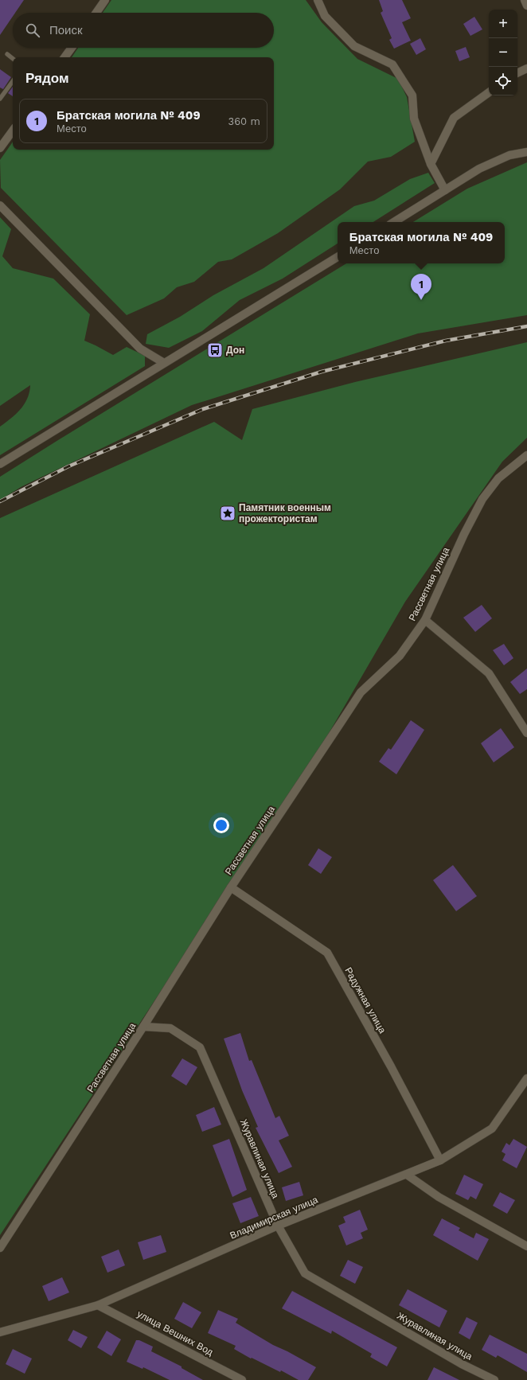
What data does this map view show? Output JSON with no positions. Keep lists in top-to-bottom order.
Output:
{
  "streets": {
    "street": [
      "Рассветная улица",
      "Радужная улица",
      "Журавлиная улица",
      "Владимирская улица",
      "улица Вешних Вод"
    ]
  },
  "crossings": [
    ["Рассветная улица", "Радужная улица"],
    ["Рассветная улица", "Журавлиная улица"],
    ["Радужная улица", "Владимирская улица"],
    ["Журавлиная улица", "Владимирская улица"],
    ["Владимирская улица", "улица Вешних Вод"]
  ],
  "places": {
    "bus stop": ["Дон"],
    "place": ["Памятник военным прожектористам"]
  },
  "page": {
    "map_buttons": ["+", "−"],
    "search": "Поиск",
    "heading": "Рядом",
    "list": [
      {
        "mark": "1",
        "name": "Братская могила № 409",
        "note": "Место",
        "value": "360 m"
      }
    ],
    "popup": ["Братская могила № 409", "Место"],
    "pins": "1"
  }
}
